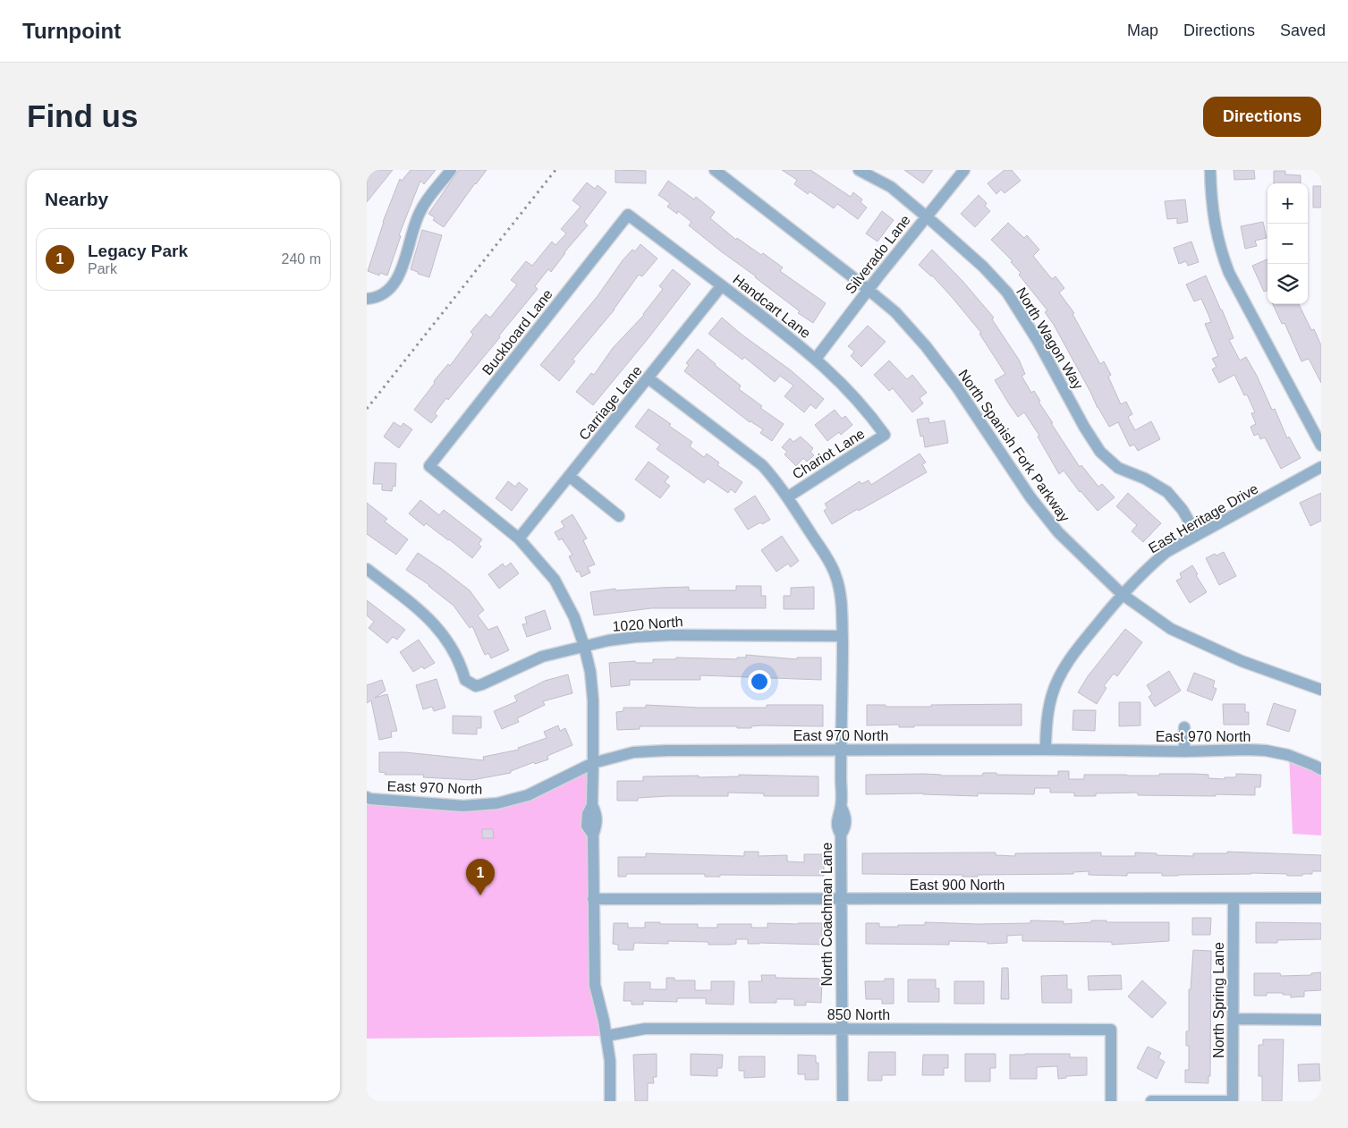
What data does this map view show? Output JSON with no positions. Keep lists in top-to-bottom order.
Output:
{
  "streets": {
    "street": [
      "Silverado Lane",
      "Handcart Lane",
      "Buckboard Lane",
      "North Wagon Way",
      "Carriage Lane",
      "North Spanish Fork Parkway",
      "Chariot Lane",
      "East Heritage Drive",
      "1020 North",
      "East 970 North",
      "East 900 North",
      "North Coachman Lane",
      "North Spring Lane",
      "850 North"
    ]
  },
  "crossings": [
    ["Silverado Lane", "Handcart Lane"],
    ["Silverado Lane", "North Wagon Way"],
    ["Silverado Lane", "North Spanish Fork Parkway"],
    ["Handcart Lane", "Buckboard Lane"],
    ["Handcart Lane", "Carriage Lane"],
    ["Handcart Lane", "Chariot Lane"],
    ["Buckboard Lane", "Carriage Lane"],
    ["North Wagon Way", "East Heritage Drive"],
    ["Carriage Lane", "North Coachman Lane"],
    ["North Spanish Fork Parkway", "East Heritage Drive"],
    ["Chariot Lane", "North Coachman Lane"],
    ["East Heritage Drive", "East 970 North"],
    ["1020 North", "North Coachman Lane"],
    ["East 970 North", "North Coachman Lane"],
    ["East 900 North", "North Coachman Lane"],
    ["East 900 North", "North Spring Lane"],
    ["North Coachman Lane", "850 North"]
  ],
  "page": {
    "header": "Turnpoint",
    "nav": ["Map", "Directions", "Saved"],
    "buttons": "Directions",
    "title": "Find us",
    "heading": "Nearby",
    "map_buttons": ["+", "−"],
    "list": [
      {
        "mark": "1",
        "name": "Legacy Park",
        "note": "Park",
        "value": "240 m"
      }
    ],
    "pins": "1"
  }
}
